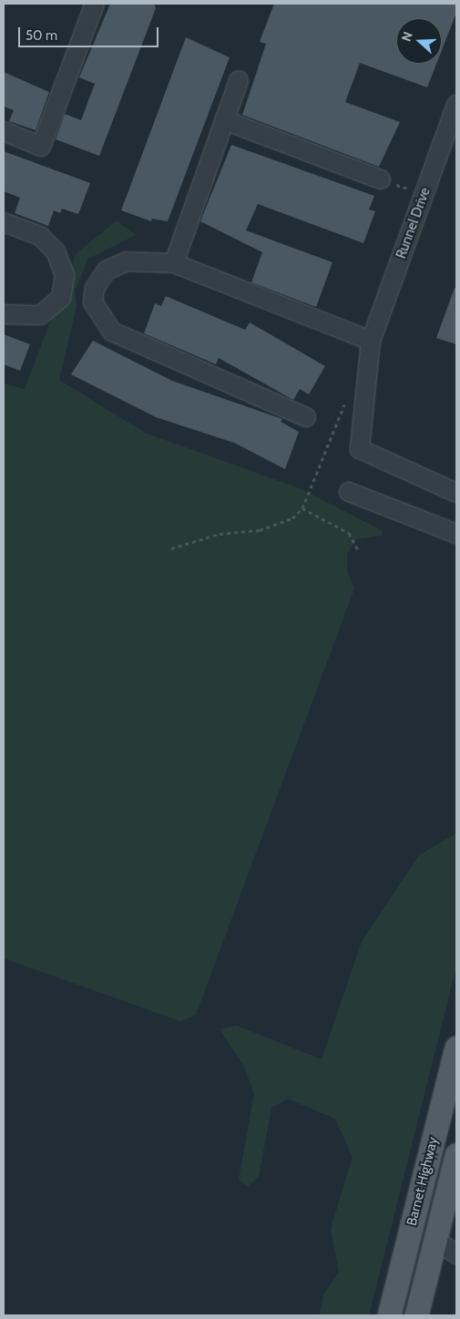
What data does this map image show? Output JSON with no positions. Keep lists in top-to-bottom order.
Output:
{
  "streets": {
    "main road": ["Barnet Highway"],
    "street": ["Runnel Drive"]
  },
  "scale_bar": "50 m",
  "north": "left"
}
